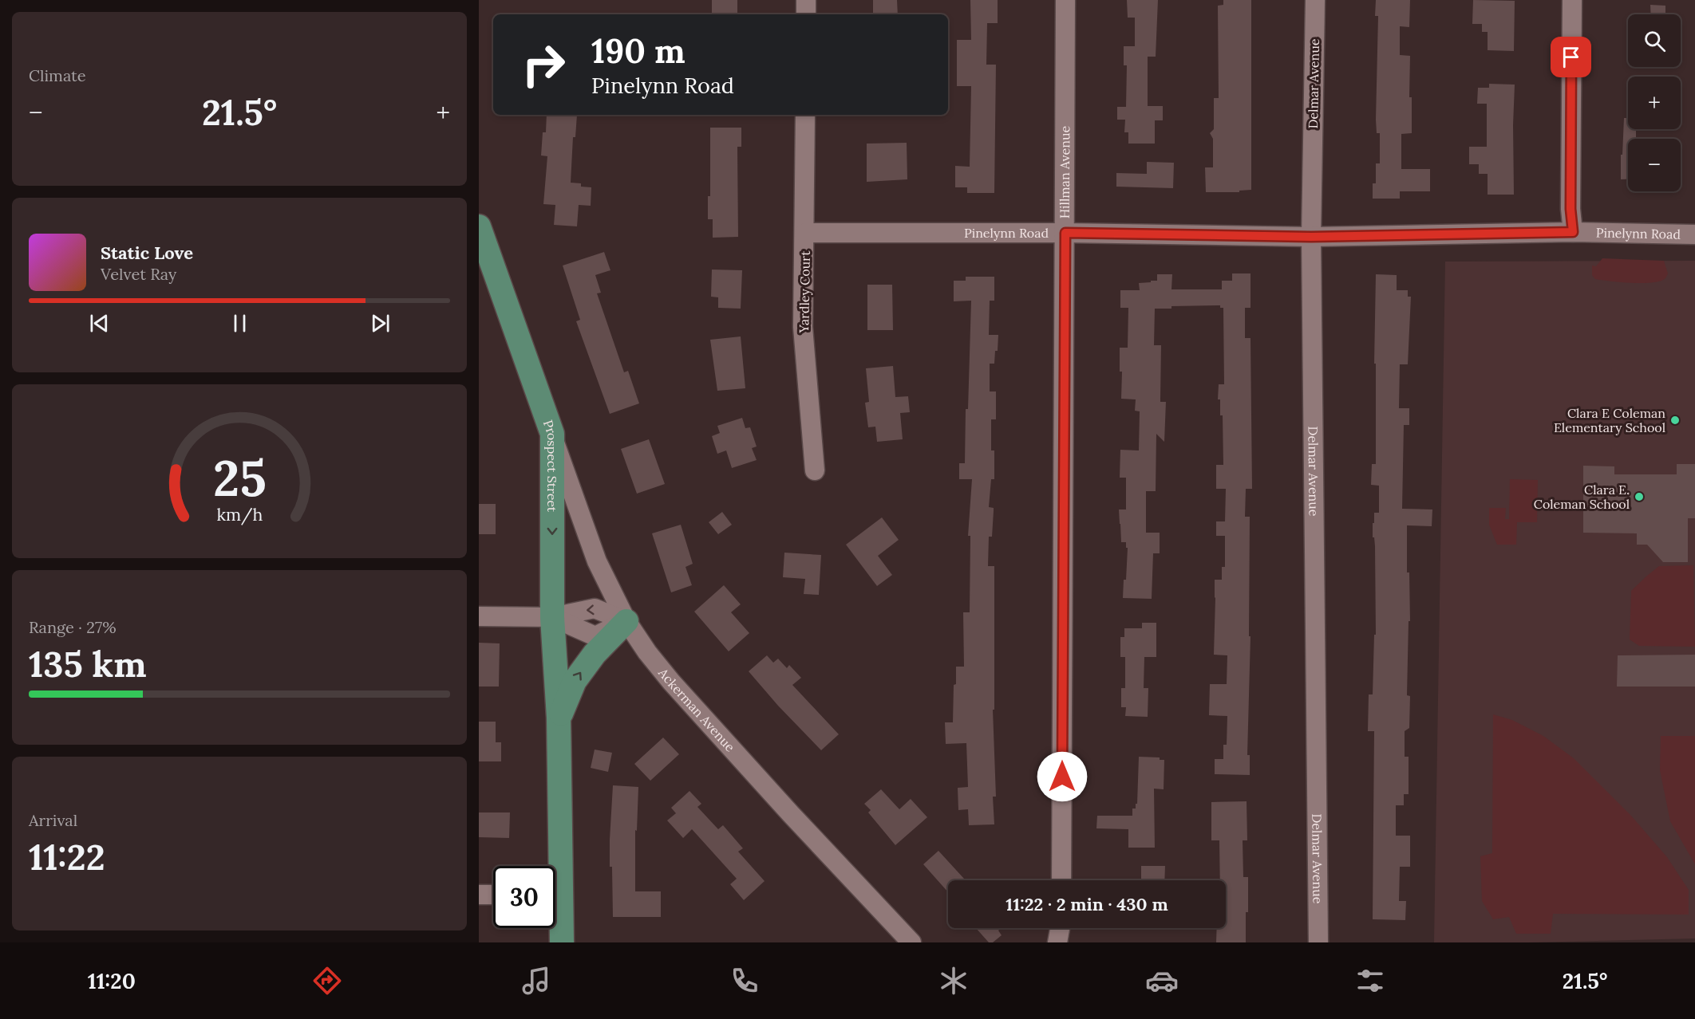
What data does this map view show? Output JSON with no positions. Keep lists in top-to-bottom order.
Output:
{
  "streets": {
    "main road": ["Prospect Street"],
    "street": [
      "Delmar Avenue",
      "Hillman Avenue",
      "Pinelynn Road",
      "Yardley Court",
      "Ackerman Avenue"
    ]
  },
  "crossings": [
    ["Delmar Avenue", "Pinelynn Road"],
    ["Hillman Avenue", "Pinelynn Road"],
    ["Pinelynn Road", "Yardley Court"],
    ["Prospect Street", "Ackerman Avenue"]
  ],
  "places": ["Clara E Coleman Elementary School", "Clara E. Coleman School"],
  "page": {
    "tile": [
      "Climate",
      ["Range · 27%", "135 km"],
      ["Arrival", "11:22"]
    ],
    "map_buttons": ["+", "−"],
    "turn": ["190 m", "Pinelynn Road"],
    "heat": ["−", "21.5°", "+"],
    "song": ["Static Love", "Velvet Ray"],
    "limit": "30",
    "trip": "11:22 · 2 min · 430 m",
    "tabs": ["11:20", "21.5°"],
    "gauge": ["25", "km/h"]
  }
}
